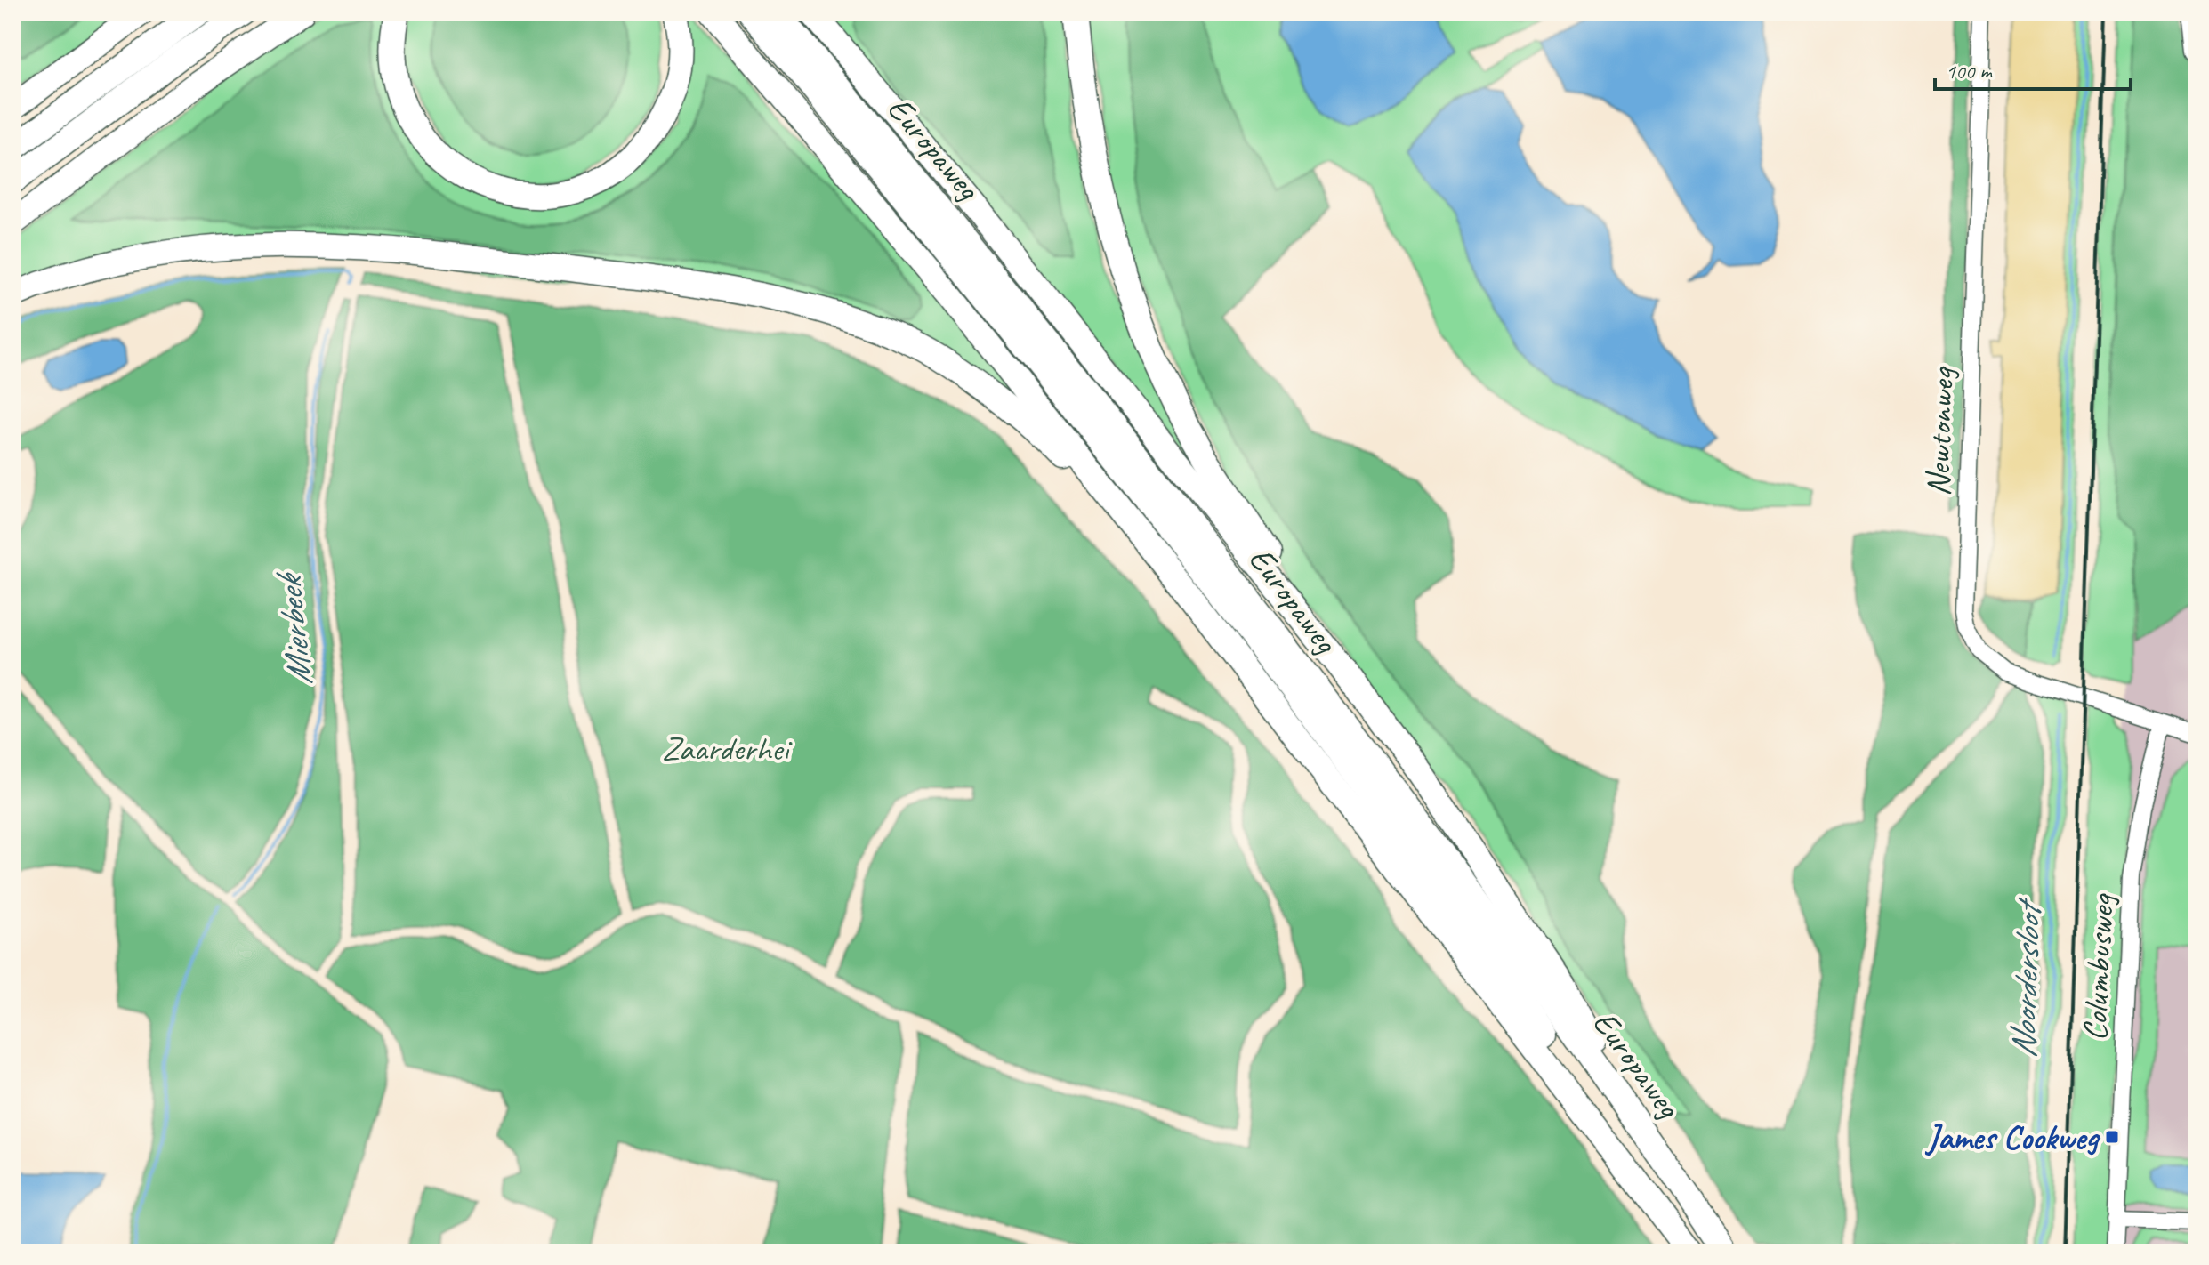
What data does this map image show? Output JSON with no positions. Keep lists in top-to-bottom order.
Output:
{
  "streets": {
    "highway": ["Europaweg"],
    "street": ["Newtonweg", "Columbusweg"]
  },
  "crossings": [
    ["Newtonweg", "Columbusweg"]
  ],
  "water": ["Mierbeek", "Noordersloot"],
  "parks": ["Zaarderhei"],
  "places": {
    "transit": ["James Cookweg"]
  },
  "scale_bar": "100 m"
}
